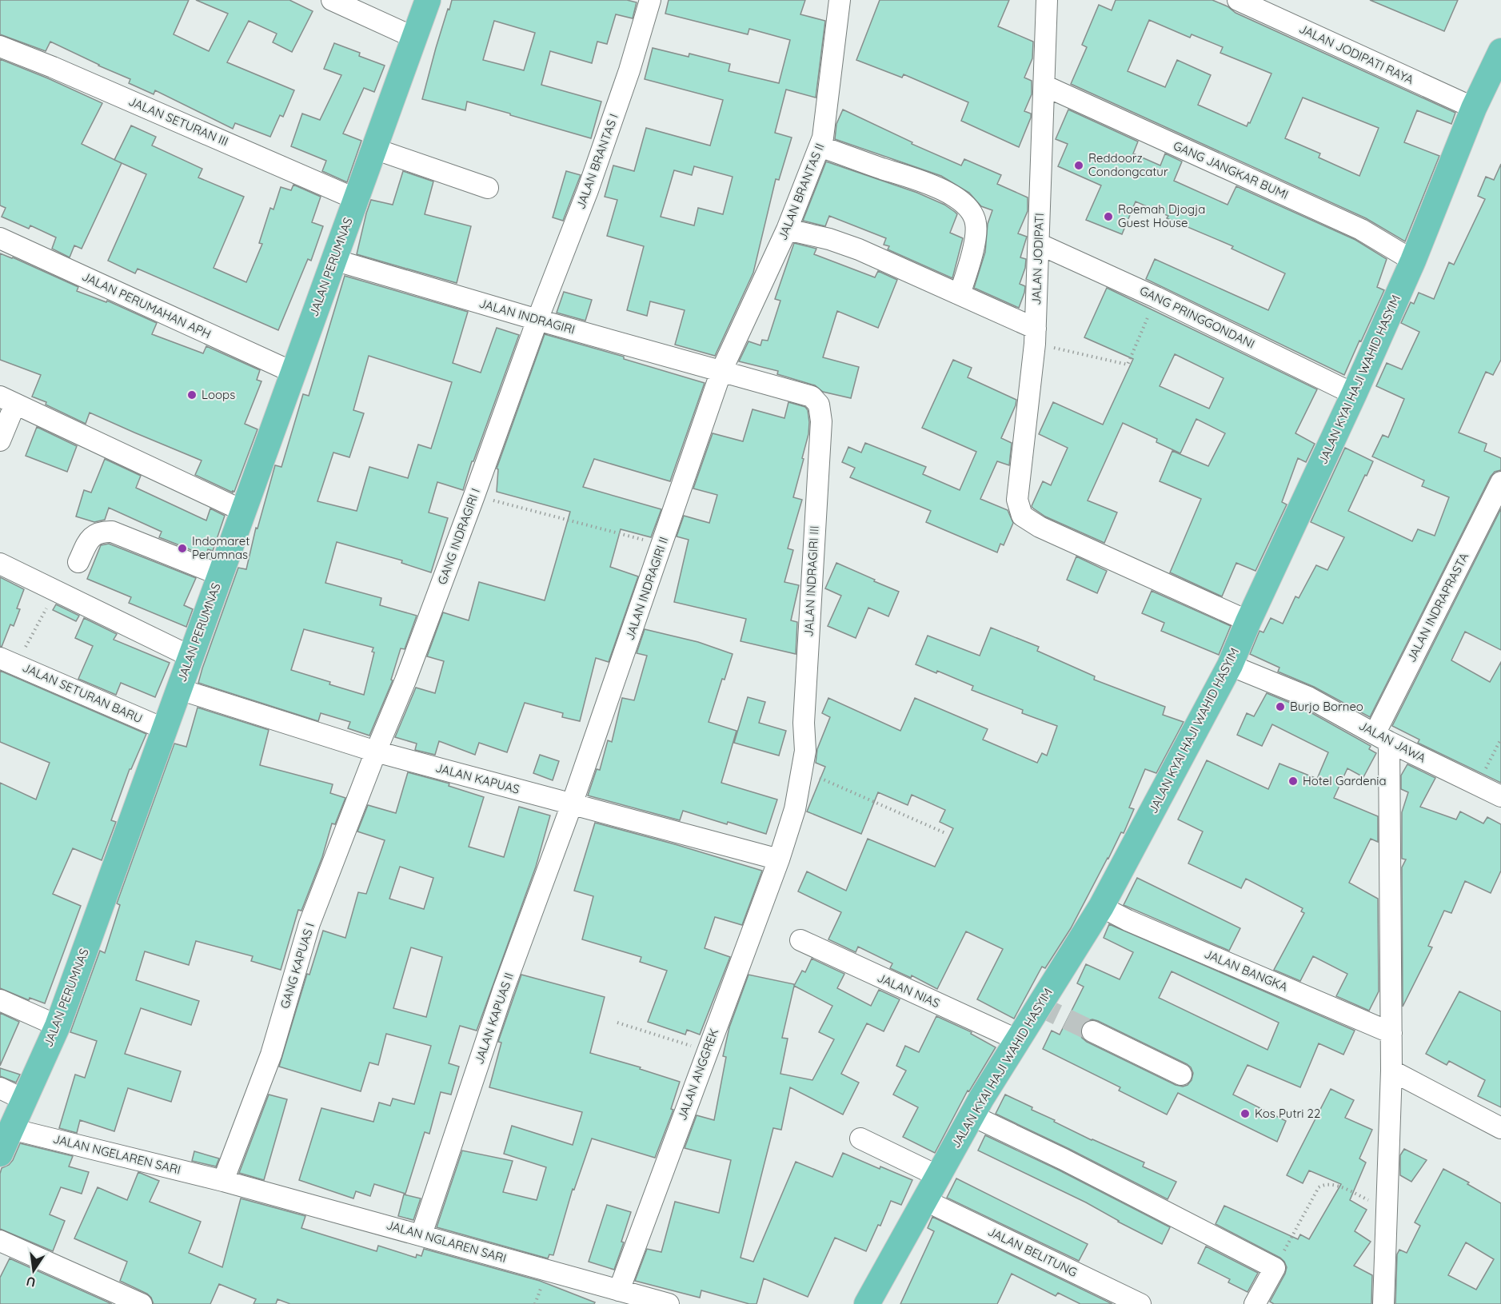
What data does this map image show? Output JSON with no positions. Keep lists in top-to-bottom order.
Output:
{
  "streets": {
    "main road": ["JALAN PERUMNAS", "JALAN KYAI HAJI WAHID HASYIM"],
    "street": [
      "JALAN JODIPATI RAYA",
      "JALAN SETURAN III",
      "JALAN BRANTAS I",
      "GANG JANGKAR BUMI",
      "JALAN BRANTAS II",
      "JALAN JODIPATI",
      "JALAN PERUMAHAN APH",
      "JALAN INDRAGIRI",
      "GANG PRINGGONDANI",
      "GANG INDRAGIRI I",
      "JALAN INDRAGIRI III",
      "JALAN INDRAGIRI II",
      "JALAN INDRAPRASTA",
      "JALAN SETURAN BARU",
      "JALAN JAWA",
      "JALAN KAPUAS",
      "GANG KAPUAS I",
      "JALAN BANGKA",
      "JALAN NIAS",
      "JALAN KAPUAS II",
      "JALAN ANGGREK",
      "JALAN NGELAREN SARI",
      "JALAN NGLAREN SARI",
      "JALAN BELITUNG"
    ]
  },
  "crossings": [
    ["JALAN JODIPATI RAYA", "JALAN KYAI HAJI WAHID HASYIM"],
    ["JALAN SETURAN III", "JALAN PERUMNAS"],
    ["JALAN BRANTAS I", "JALAN INDRAGIRI"],
    ["JALAN BRANTAS I", "GANG INDRAGIRI I"],
    ["GANG JANGKAR BUMI", "JALAN JODIPATI"],
    ["GANG JANGKAR BUMI", "JALAN KYAI HAJI WAHID HASYIM"],
    ["JALAN BRANTAS II", "JALAN INDRAGIRI"],
    ["JALAN BRANTAS II", "JALAN INDRAGIRI III"],
    ["JALAN BRANTAS II", "JALAN INDRAGIRI II"],
    ["JALAN JODIPATI", "GANG PRINGGONDANI"],
    ["JALAN JODIPATI", "JALAN KYAI HAJI WAHID HASYIM"],
    ["JALAN PERUMNAS", "JALAN PERUMAHAN APH"],
    ["JALAN PERUMNAS", "JALAN INDRAGIRI"],
    ["JALAN PERUMNAS", "JALAN SETURAN BARU"],
    ["JALAN PERUMNAS", "JALAN KAPUAS"],
    ["JALAN PERUMNAS", "JALAN NGELAREN SARI"],
    ["JALAN INDRAGIRI", "GANG INDRAGIRI I"],
    ["JALAN INDRAGIRI", "JALAN INDRAGIRI III"],
    ["JALAN INDRAGIRI", "JALAN INDRAGIRI II"],
    ["GANG PRINGGONDANI", "JALAN KYAI HAJI WAHID HASYIM"],
    ["JALAN KYAI HAJI WAHID HASYIM", "JALAN JAWA"],
    ["JALAN KYAI HAJI WAHID HASYIM", "JALAN BANGKA"],
    ["JALAN KYAI HAJI WAHID HASYIM", "JALAN NIAS"],
    ["JALAN KYAI HAJI WAHID HASYIM", "JALAN BELITUNG"],
    ["GANG INDRAGIRI I", "JALAN KAPUAS"],
    ["GANG INDRAGIRI I", "GANG KAPUAS I"],
    ["JALAN INDRAGIRI III", "JALAN INDRAGIRI II"],
    ["JALAN INDRAGIRI III", "JALAN KAPUAS"],
    ["JALAN INDRAGIRI III", "JALAN ANGGREK"],
    ["JALAN INDRAGIRI II", "JALAN KAPUAS"],
    ["JALAN INDRAGIRI II", "JALAN KAPUAS II"],
    ["JALAN INDRAPRASTA", "JALAN JAWA"],
    ["JALAN KAPUAS", "GANG KAPUAS I"],
    ["JALAN KAPUAS", "JALAN KAPUAS II"],
    ["JALAN KAPUAS", "JALAN ANGGREK"],
    ["GANG KAPUAS I", "JALAN NGELAREN SARI"],
    ["GANG KAPUAS I", "JALAN NGLAREN SARI"],
    ["JALAN KAPUAS II", "JALAN NGLAREN SARI"],
    ["JALAN ANGGREK", "JALAN NGLAREN SARI"],
    ["JALAN NGELAREN SARI", "JALAN NGLAREN SARI"]
  ],
  "places": [
    "Reddoorz Condongcatur",
    "Roemah Djogja Guest House",
    "Loops",
    "Indomaret Perumnas",
    "Burjo Borneo",
    "Hotel Gardenia",
    "Kos Putri 22"
  ],
  "north": "bottom"
}
